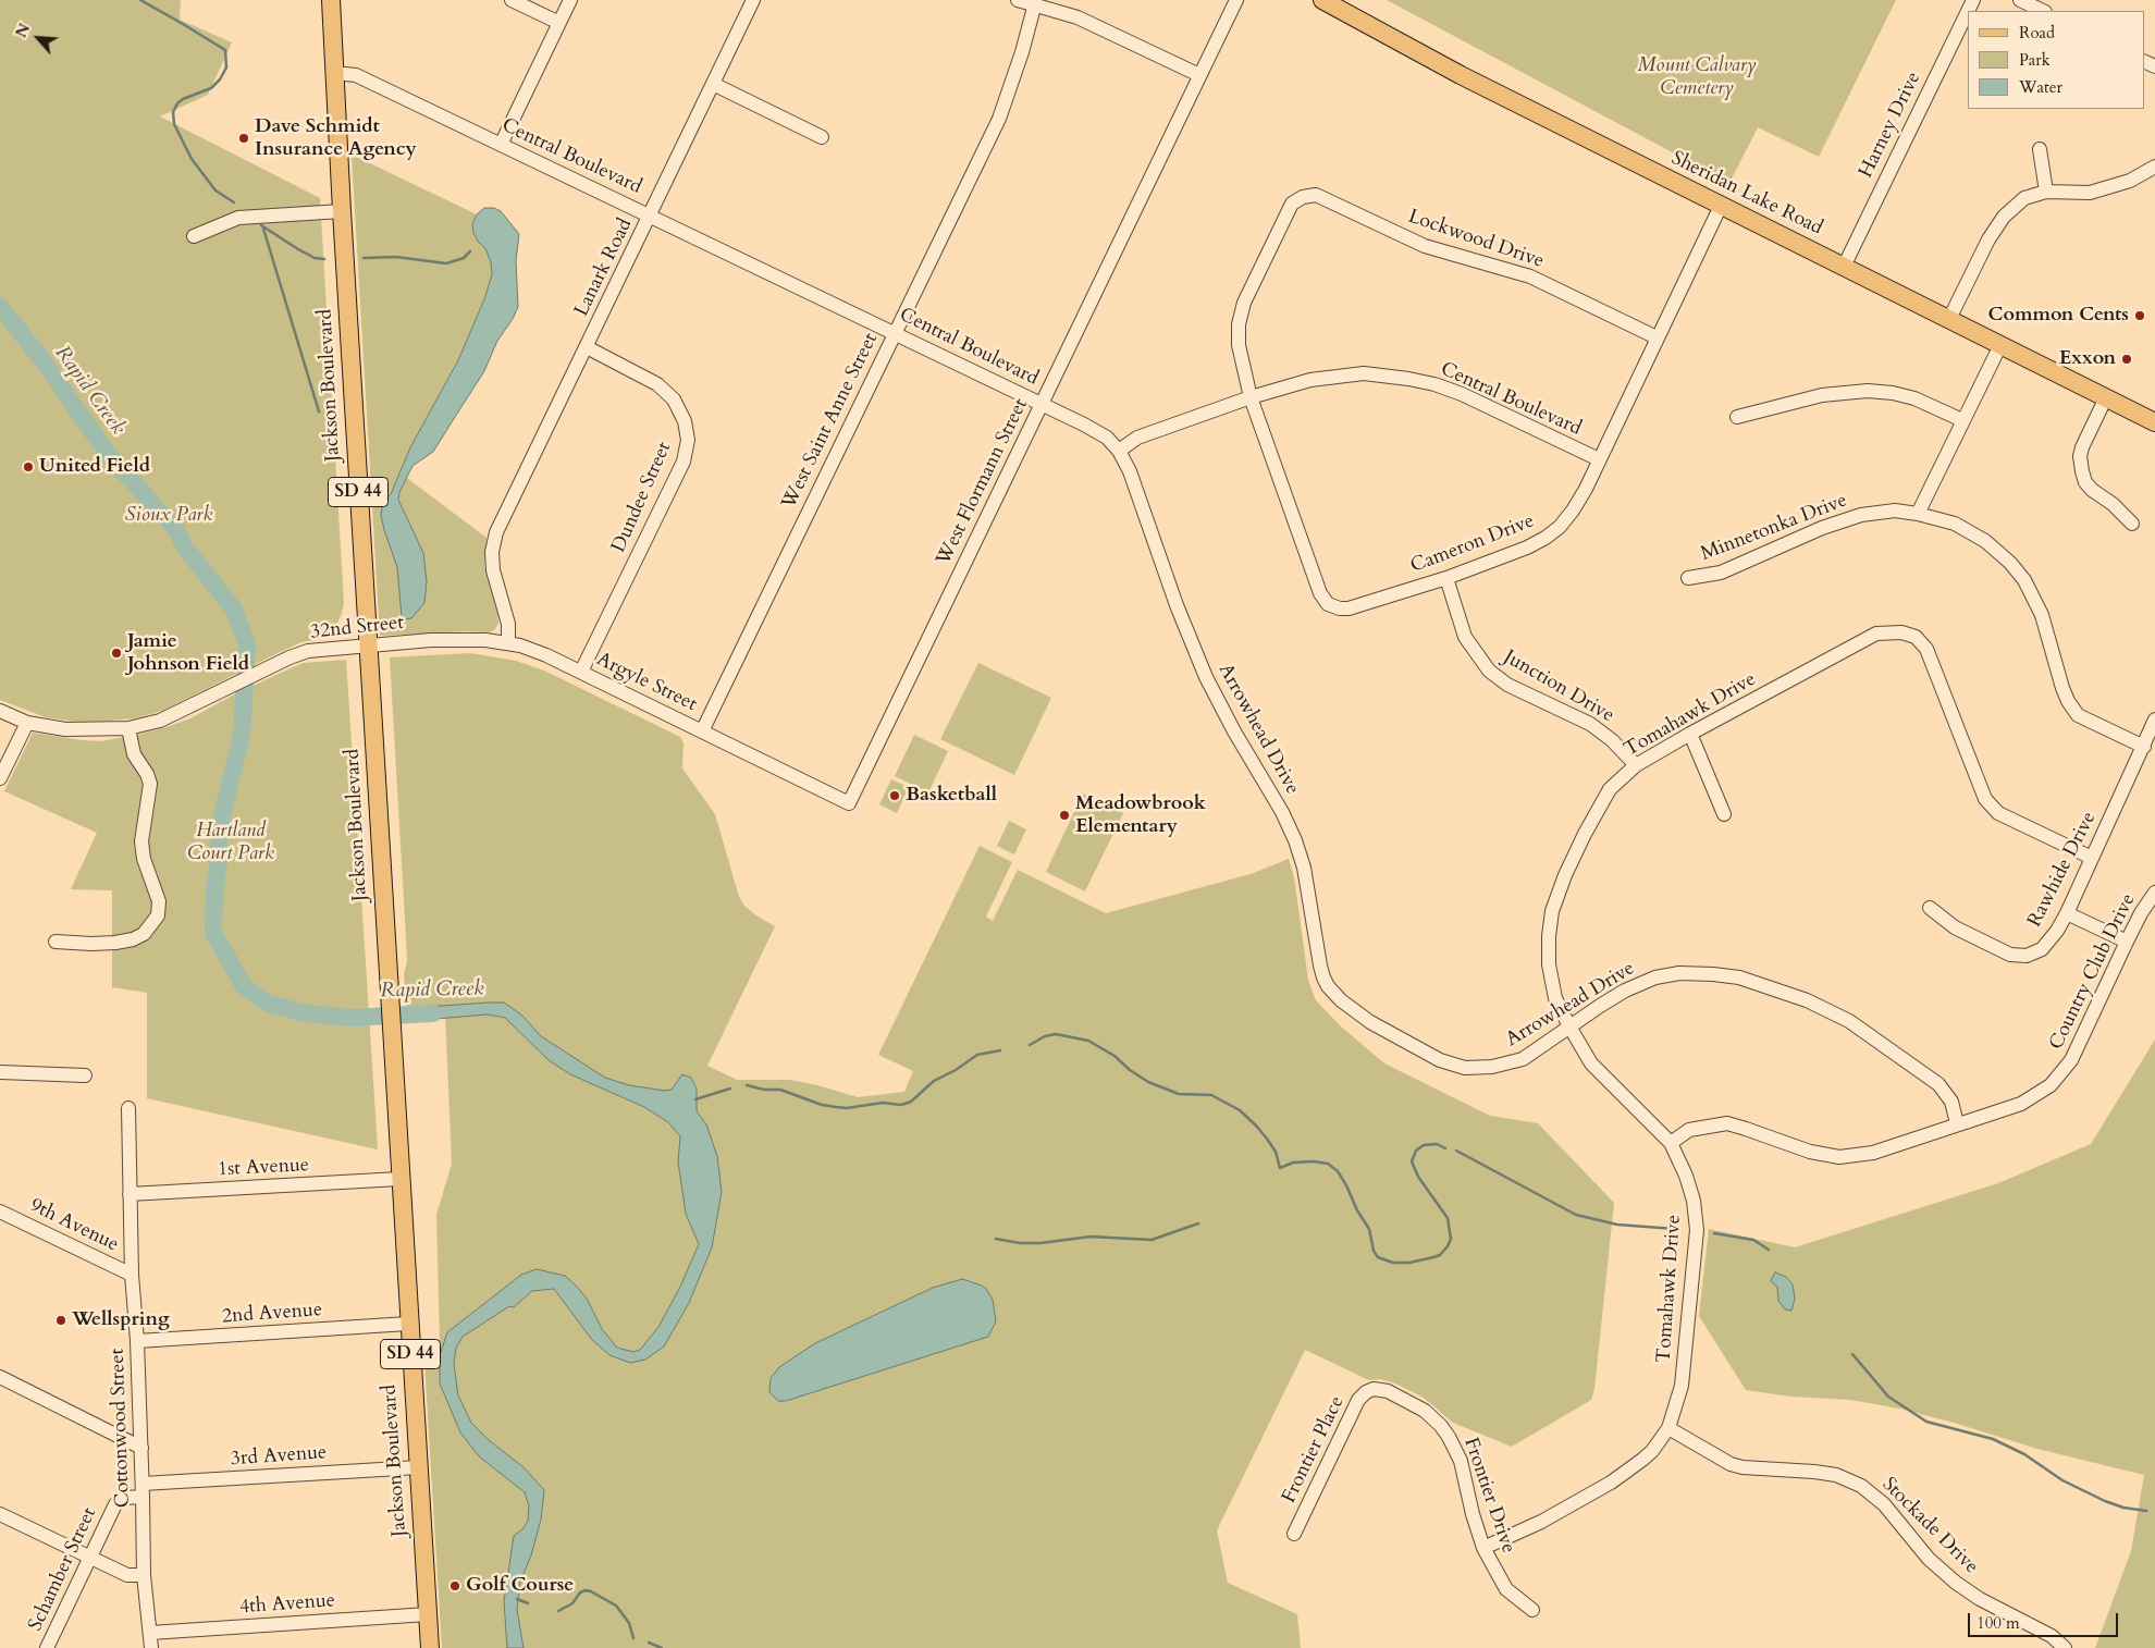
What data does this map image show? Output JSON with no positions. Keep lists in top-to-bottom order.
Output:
{
  "streets": {
    "main road": ["Sheridan Lake Road", "Jackson Boulevard", "SD 44"],
    "street": [
      "Harney Drive",
      "Central Boulevard",
      "Lockwood Drive",
      "Lanark Road",
      "West Saint Anne Street",
      "West Flormann Street",
      "Dundee Street",
      "Minnetonka Drive",
      "Cameron Drive",
      "32nd Street",
      "Argyle Street",
      "Junction Drive",
      "Tomahawk Drive",
      "Arrowhead Drive",
      "Rawhide Drive",
      "Country Club Drive",
      "1st Avenue",
      "9th Avenue",
      "2nd Avenue",
      "Cottonwood Street",
      "Frontier Place",
      "3rd Avenue",
      "Frontier Drive",
      "Stockade Drive",
      "Schamber Street",
      "4th Avenue"
    ]
  },
  "crossings": [
    ["Harney Drive", "Sheridan Lake Road"],
    ["Central Boulevard", "Lockwood Drive"],
    ["Central Boulevard", "Lanark Road"],
    ["Central Boulevard", "Jackson Boulevard"],
    ["Central Boulevard", "West Saint Anne Street"],
    ["Central Boulevard", "West Flormann Street"],
    ["Central Boulevard", "Cameron Drive"],
    ["Central Boulevard", "Arrowhead Drive"],
    ["Sheridan Lake Road", "Cameron Drive"],
    ["Lockwood Drive", "Cameron Drive"],
    ["Lanark Road", "Dundee Street"],
    ["Lanark Road", "32nd Street"],
    ["Lanark Road", "Argyle Street"],
    ["Jackson Boulevard", "32nd Street"],
    ["Jackson Boulevard", "1st Avenue"],
    ["Jackson Boulevard", "2nd Avenue"],
    ["Jackson Boulevard", "3rd Avenue"],
    ["Jackson Boulevard", "4th Avenue"],
    ["West Saint Anne Street", "Argyle Street"],
    ["West Flormann Street", "Argyle Street"],
    ["Dundee Street", "Argyle Street"],
    ["Minnetonka Drive", "Rawhide Drive"],
    ["Cameron Drive", "Junction Drive"],
    ["32nd Street", "Argyle Street"],
    ["Junction Drive", "Tomahawk Drive"],
    ["Tomahawk Drive", "Arrowhead Drive"],
    ["Tomahawk Drive", "Rawhide Drive"],
    ["Tomahawk Drive", "Country Club Drive"],
    ["Tomahawk Drive", "Frontier Drive"],
    ["Tomahawk Drive", "Stockade Drive"],
    ["Arrowhead Drive", "Country Club Drive"],
    ["1st Avenue", "Cottonwood Street"],
    ["9th Avenue", "Cottonwood Street"],
    ["2nd Avenue", "Cottonwood Street"],
    ["Cottonwood Street", "3rd Avenue"],
    ["Cottonwood Street", "Schamber Street"],
    ["Cottonwood Street", "4th Avenue"],
    ["Frontier Place", "Frontier Drive"],
    ["3rd Avenue", "Schamber Street"]
  ],
  "water": ["Rapid Creek"],
  "parks": ["Mount Calvary Cemetery", "Sioux Park", "Hartland Court Park"],
  "places": [
    "Dave Schmidt Insurance Agency",
    "Common Cents",
    "Exxon",
    "United Field",
    "Jamie Johnson Field",
    "Basketball",
    "Meadowbrook Elementary",
    "Wellspring",
    "Golf Course"
  ],
  "legend": ["Road", "Park", "Water"],
  "scale_bar": "100 m",
  "north": "top left"
}
